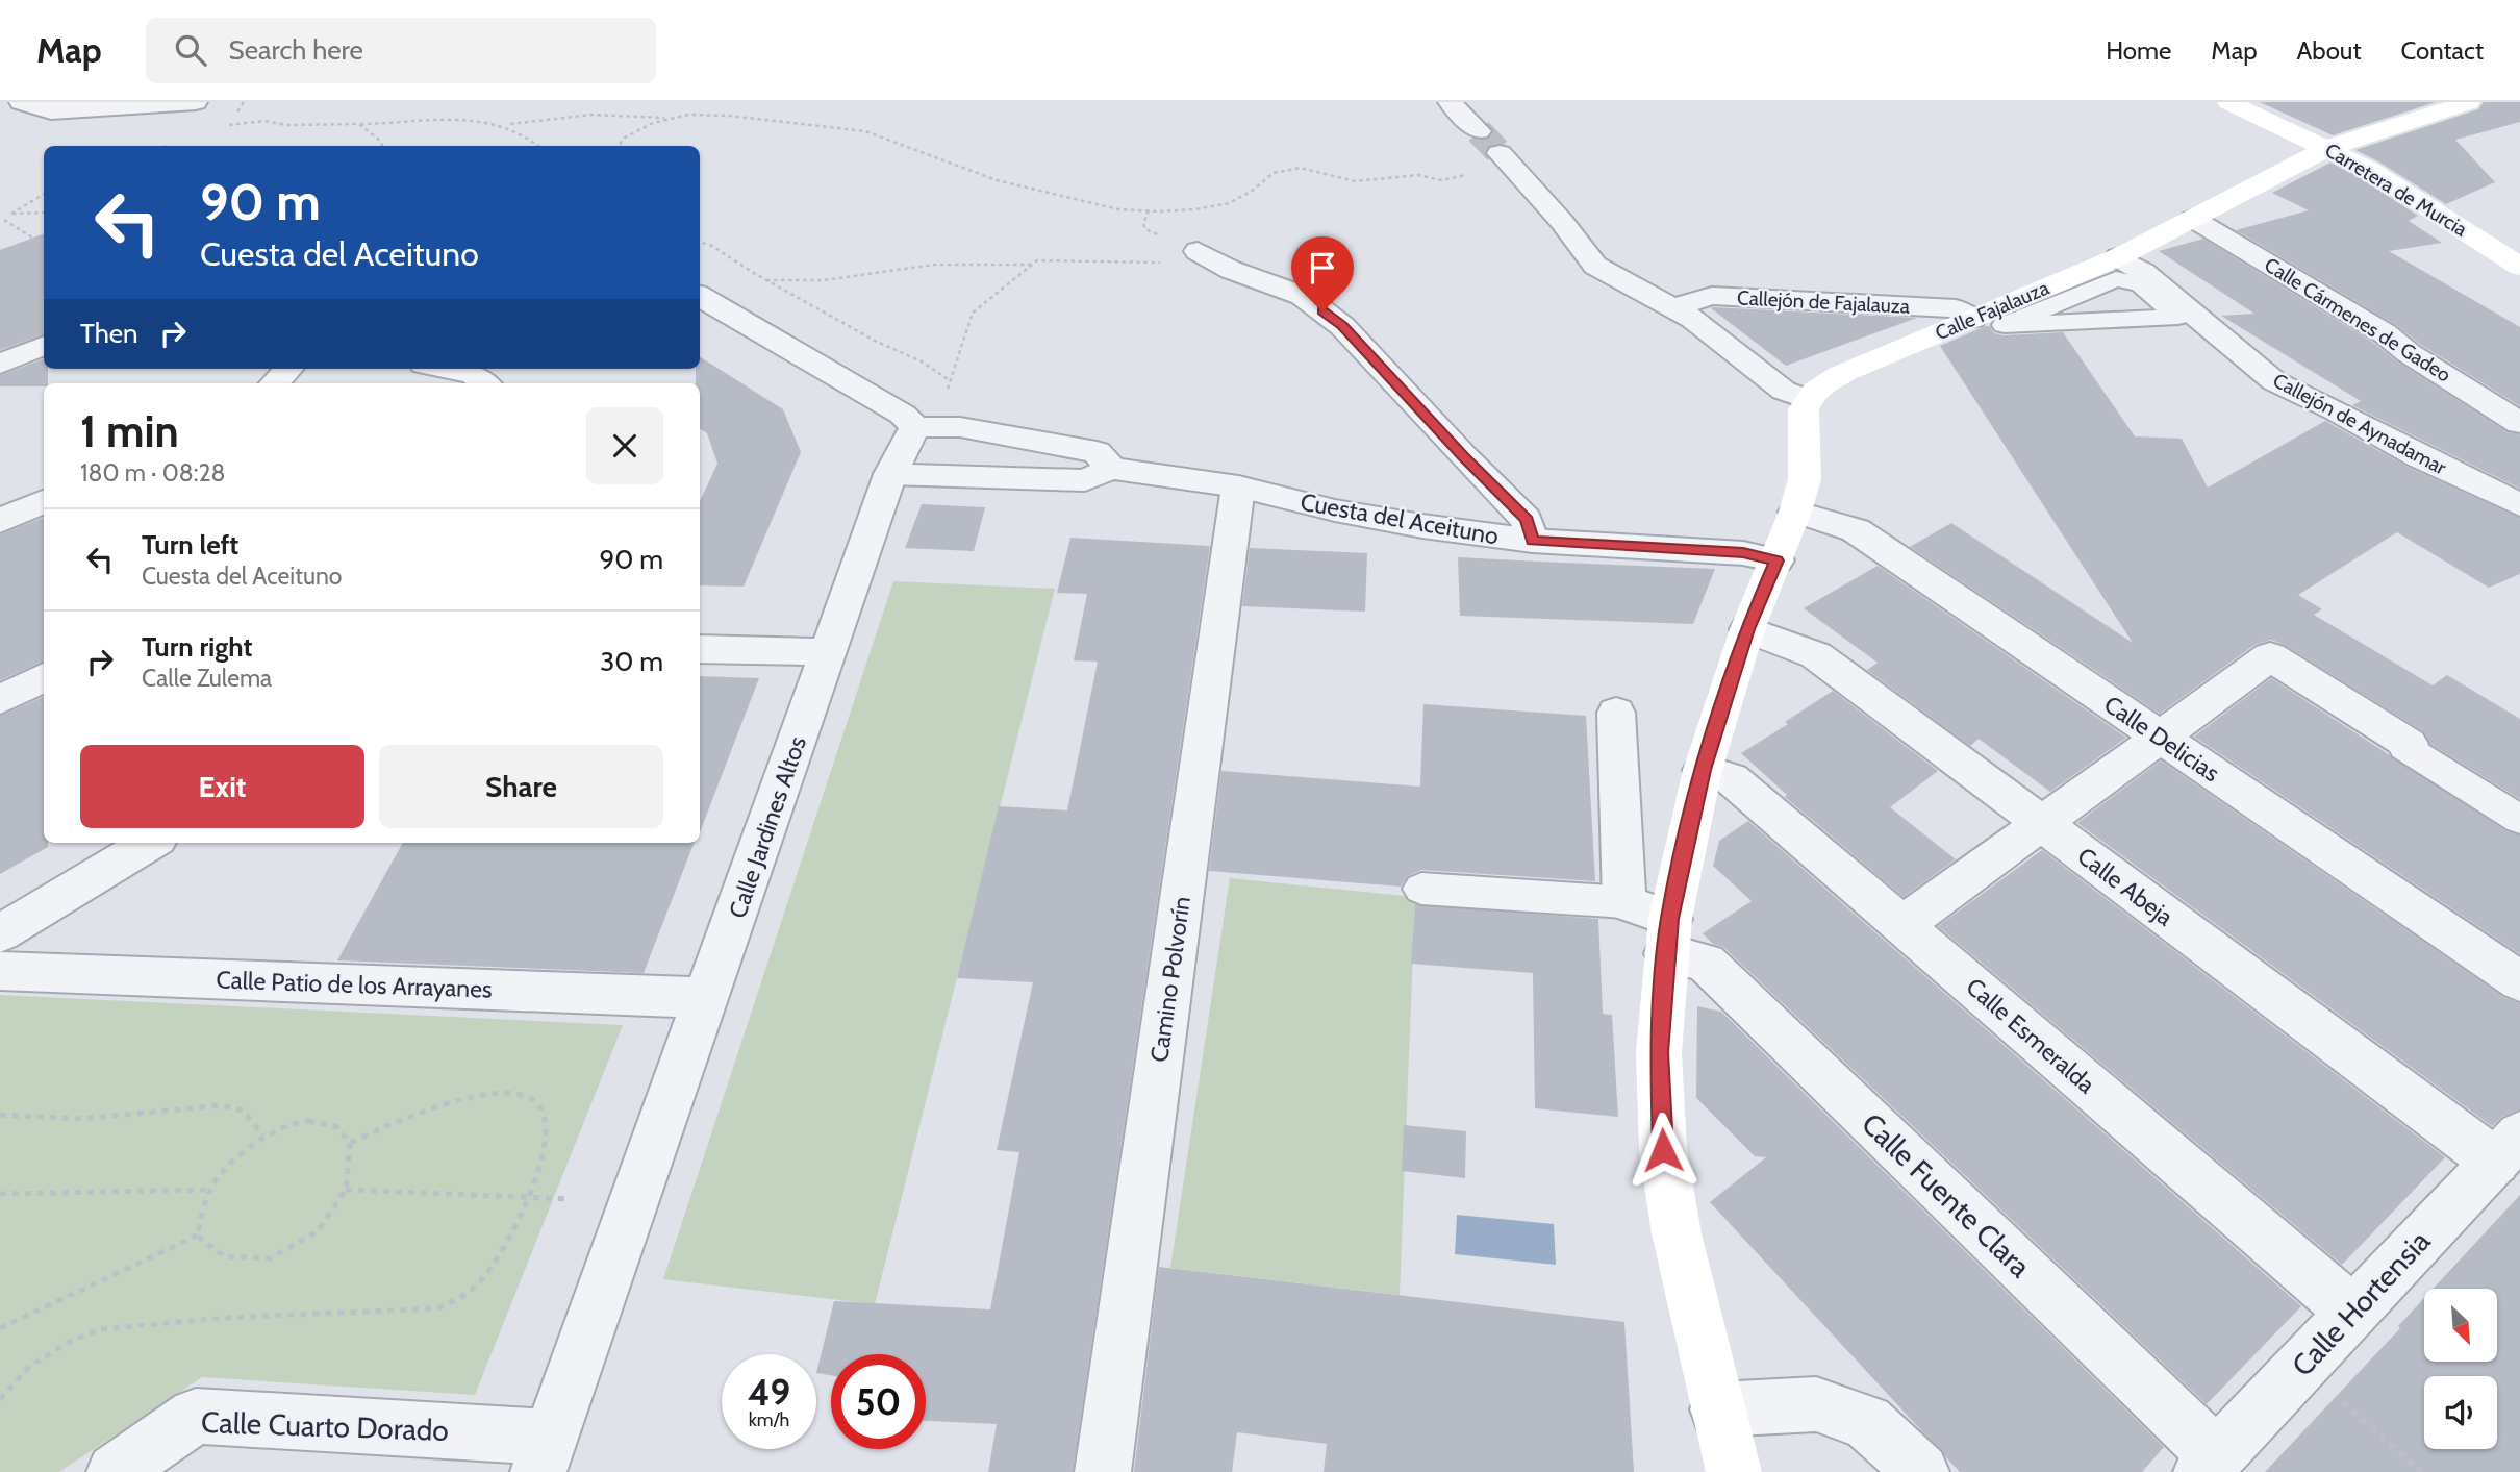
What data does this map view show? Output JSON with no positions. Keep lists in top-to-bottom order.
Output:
{
  "streets": {
    "main road": ["Carretera de Murcia", "Calle Fajalauza"],
    "street": [
      "Callejón de Fajalauza",
      "Calle Cármenes de Gadeo",
      "Callejón de Aynadamar",
      "Cuesta del Aceituno",
      "Calle Delicias",
      "Calle Jardines Altos",
      "Calle Abeja",
      "Camino Polvorín",
      "Calle Patio de los Arrayanes",
      "Calle Esmeralda",
      "Calle Fuente Clara",
      "Calle Hortensia",
      "Calle Cuarto Dorado"
    ]
  },
  "crossings": [
    ["Carretera de Murcia", "Calle Fajalauza"],
    ["Callejón de Fajalauza", "Calle Fajalauza"],
    ["Calle Fajalauza", "Calle Cármenes de Gadeo"],
    ["Calle Fajalauza", "Callejón de Aynadamar"],
    ["Cuesta del Aceituno", "Calle Jardines Altos"],
    ["Cuesta del Aceituno", "Camino Polvorín"],
    ["Calle Jardines Altos", "Calle Patio de los Arrayanes"],
    ["Calle Jardines Altos", "Calle Cuarto Dorado"],
    ["Calle Abeja", "Calle Hortensia"],
    ["Calle Esmeralda", "Calle Hortensia"],
    ["Calle Fuente Clara", "Calle Hortensia"]
  ],
  "north": "bottom right",
  "page": {
    "header": "Map",
    "search": "Search here",
    "nav": [
      "Home",
      "Map",
      "About",
      "Contact"
    ],
    "turn": ["90 m", "Cuesta del Aceituno"],
    "then": "Then",
    "heading": ["1 min", "180 m · 08:28"],
    "list": [
      {
        "name": "Turn left",
        "note": "Cuesta del Aceituno",
        "value": "90 m"
      },
      {
        "name": "Turn right",
        "note": "Calle Zulema",
        "value": "30 m"
      }
    ],
    "buttons": ["Exit", "Share"],
    "speed": "49 km/h",
    "limit": "50"
  }
}
